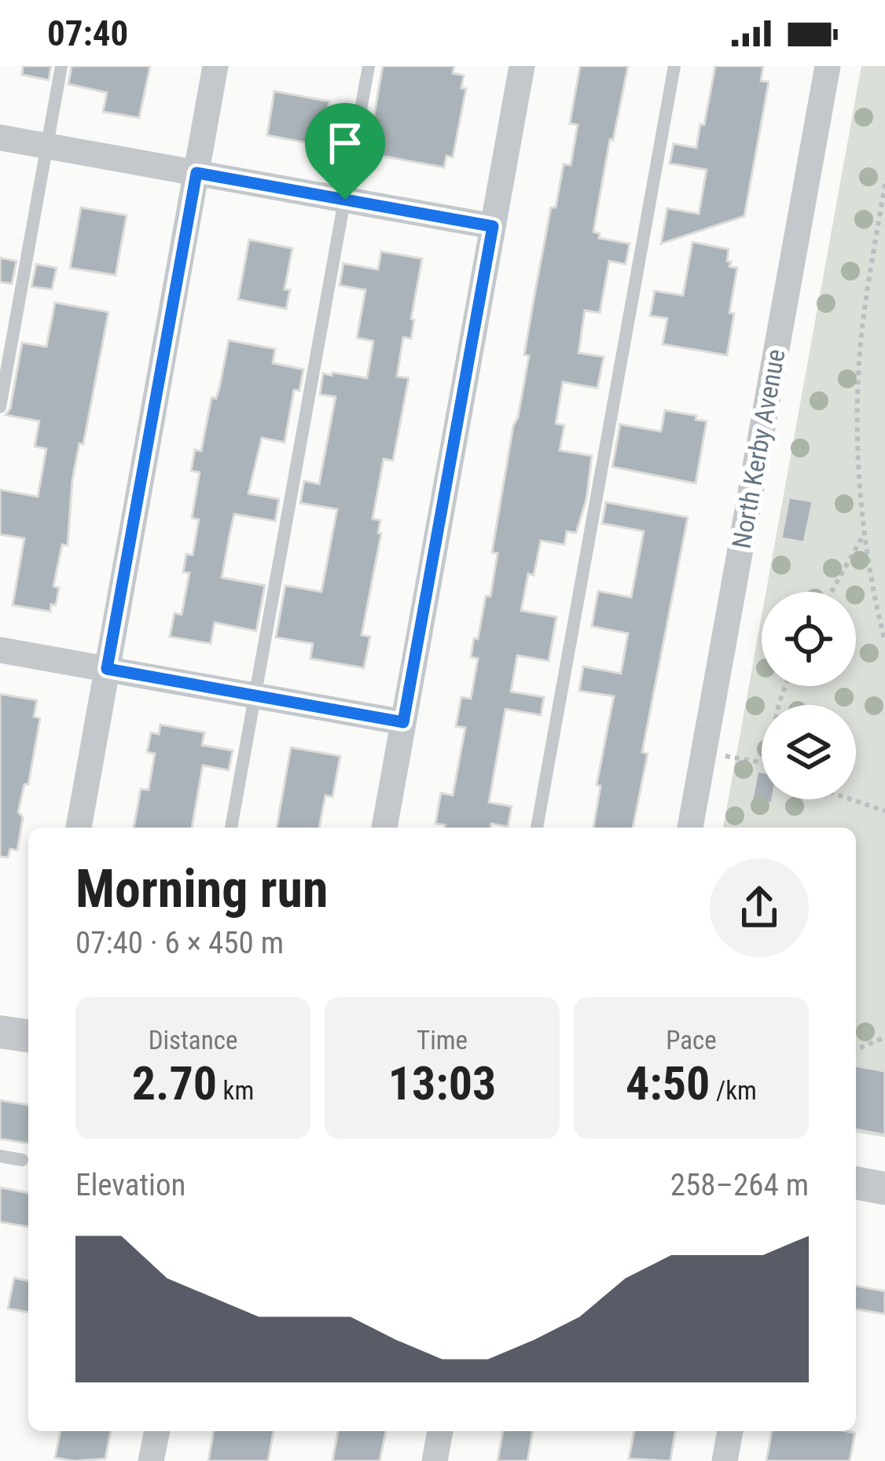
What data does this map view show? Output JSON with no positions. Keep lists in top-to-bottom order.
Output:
{
  "streets": {
    "street": ["North Kerby Avenue"]
  },
  "page": {
    "status": "07:40",
    "heading": ["Morning run", "07:40 · 6 × 450 m"],
    "stats": [
      ["Distance", "2.70 km"],
      ["Time", "13:03"],
      ["Pace", "4:50 /km"]
    ],
    "chart": ["Elevation", "258–264 m"]
  }
}
